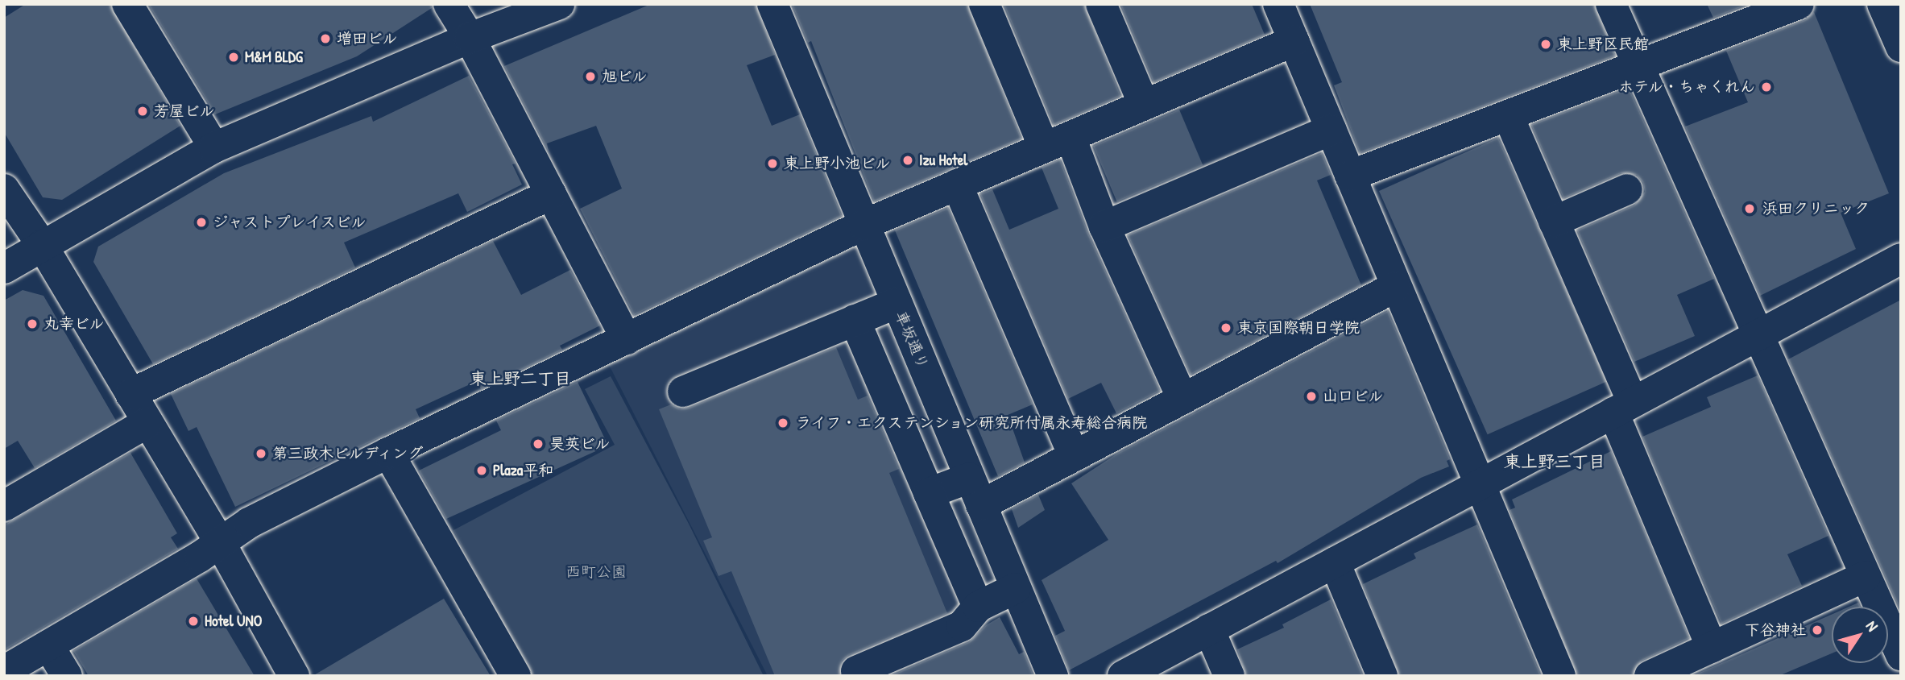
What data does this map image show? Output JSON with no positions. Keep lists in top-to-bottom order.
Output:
{
  "streets": {
    "street": ["車坂通り"]
  },
  "districts": ["東上野二丁目", "東上野三丁目"],
  "parks": ["西町公園"],
  "places": [
    "増田ビル",
    "東上野区民館",
    "M&M BLDG",
    "旭ビル",
    "ホテル・ちゃくれん",
    "芳屋ビル",
    "Izu Hotel",
    "東上野小池ビル",
    "浜田クリニック",
    "ジャストプレイスビル",
    "丸幸ビル",
    "東京国際朝日学院",
    "山口ビル",
    "ライフ・エクステンション研究所付属永寿総合病院",
    "昊英ビル",
    "第三政木ビルディング",
    "Plaza平和",
    "Hotel UNO",
    "下谷神社"
  ],
  "north": "top right"
}
